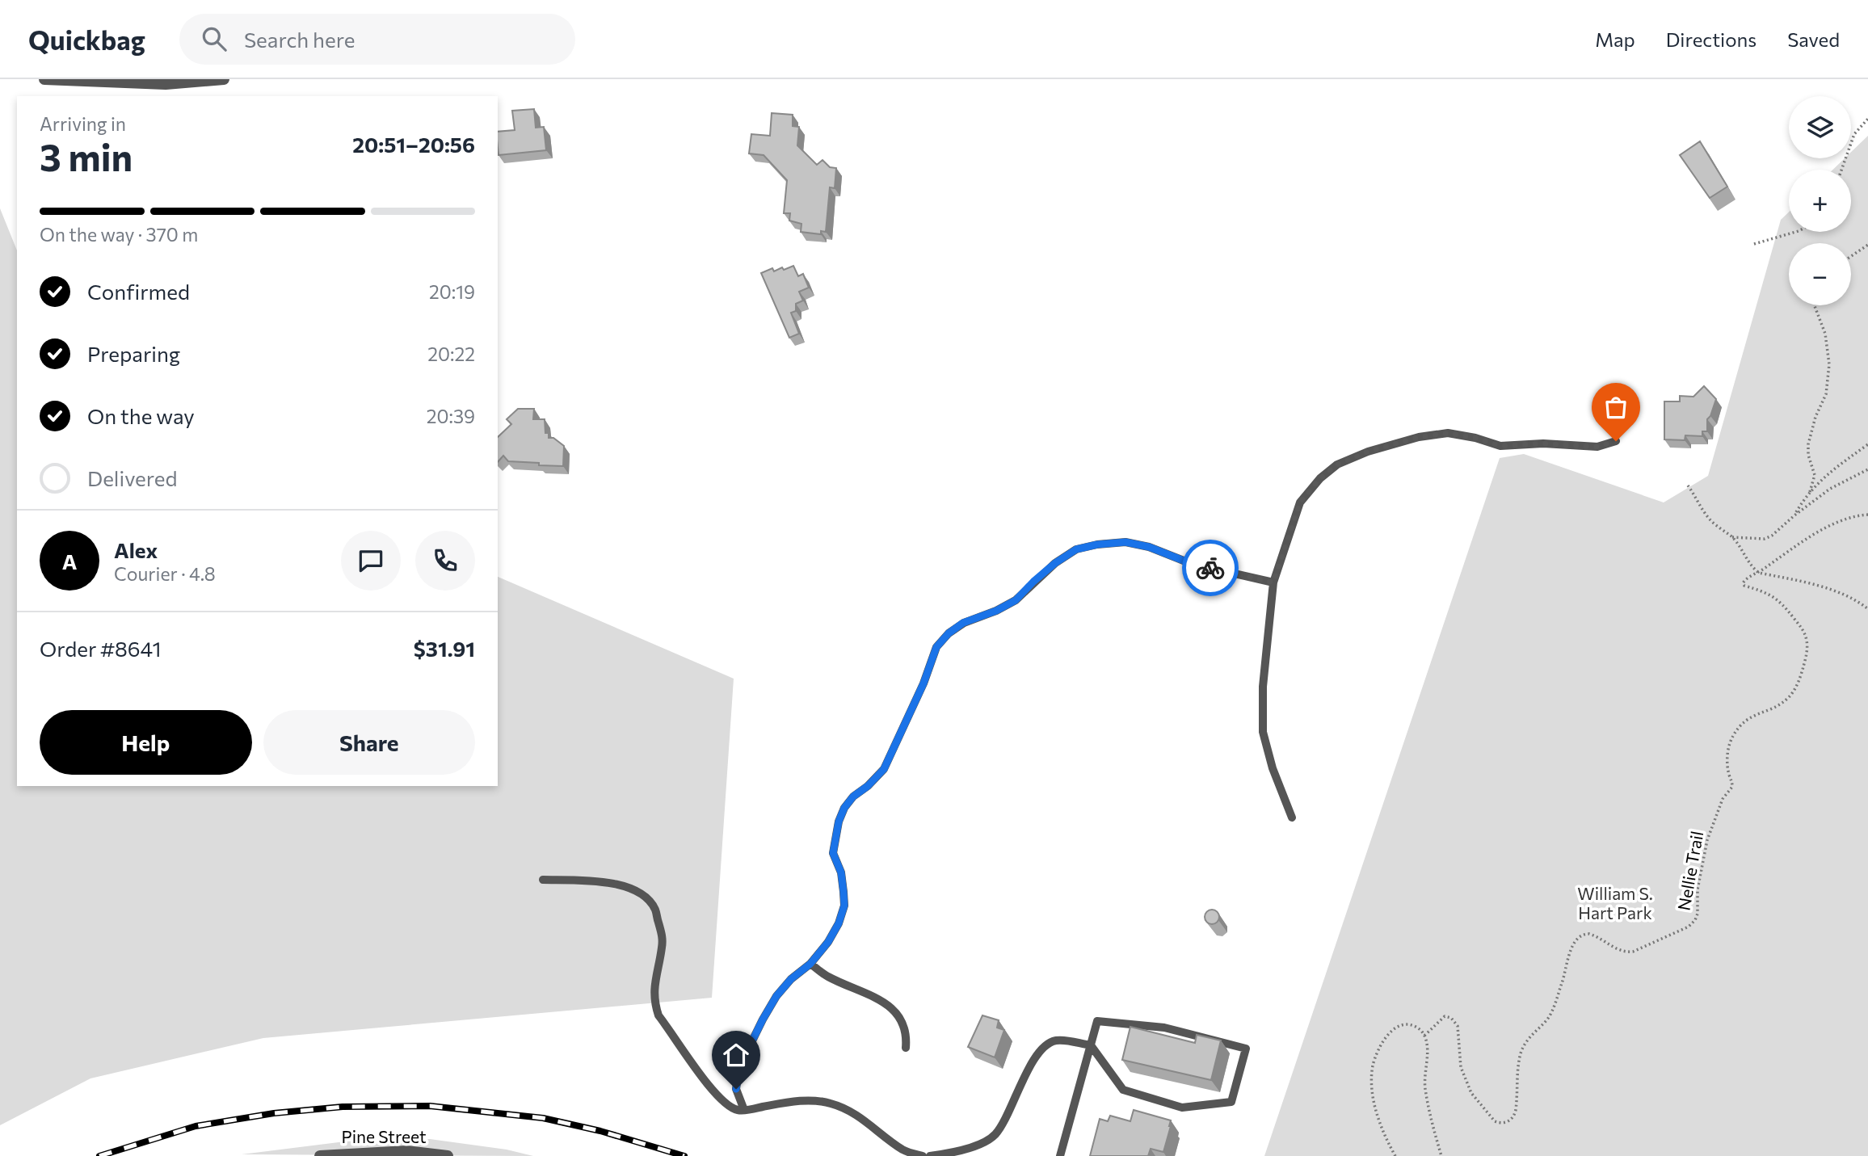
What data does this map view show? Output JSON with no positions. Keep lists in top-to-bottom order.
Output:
{
  "streets": {
    "street": ["Pine Street"],
    "path": ["Nellie Trail"]
  },
  "parks": ["William S. Hart Park"],
  "page": {
    "header": "Quickbag",
    "search": "Search here",
    "nav": ["Map", "Directions", "Saved"],
    "map_buttons": ["+", "−"],
    "heading": ["3 min", "Arriving in", "20:51–20:56"],
    "panel": [
      "Alex",
      "Courier · 4.8",
      "Order #8641",
      "$31.91"
    ],
    "bar": "On the way · 370 m",
    "list": [
      ["Confirmed", "20:19"],
      ["Preparing", "20:22"],
      ["On the way", "20:39"],
      "Delivered"
    ],
    "round": "A",
    "buttons": ["Help", "Share"]
  }
}
